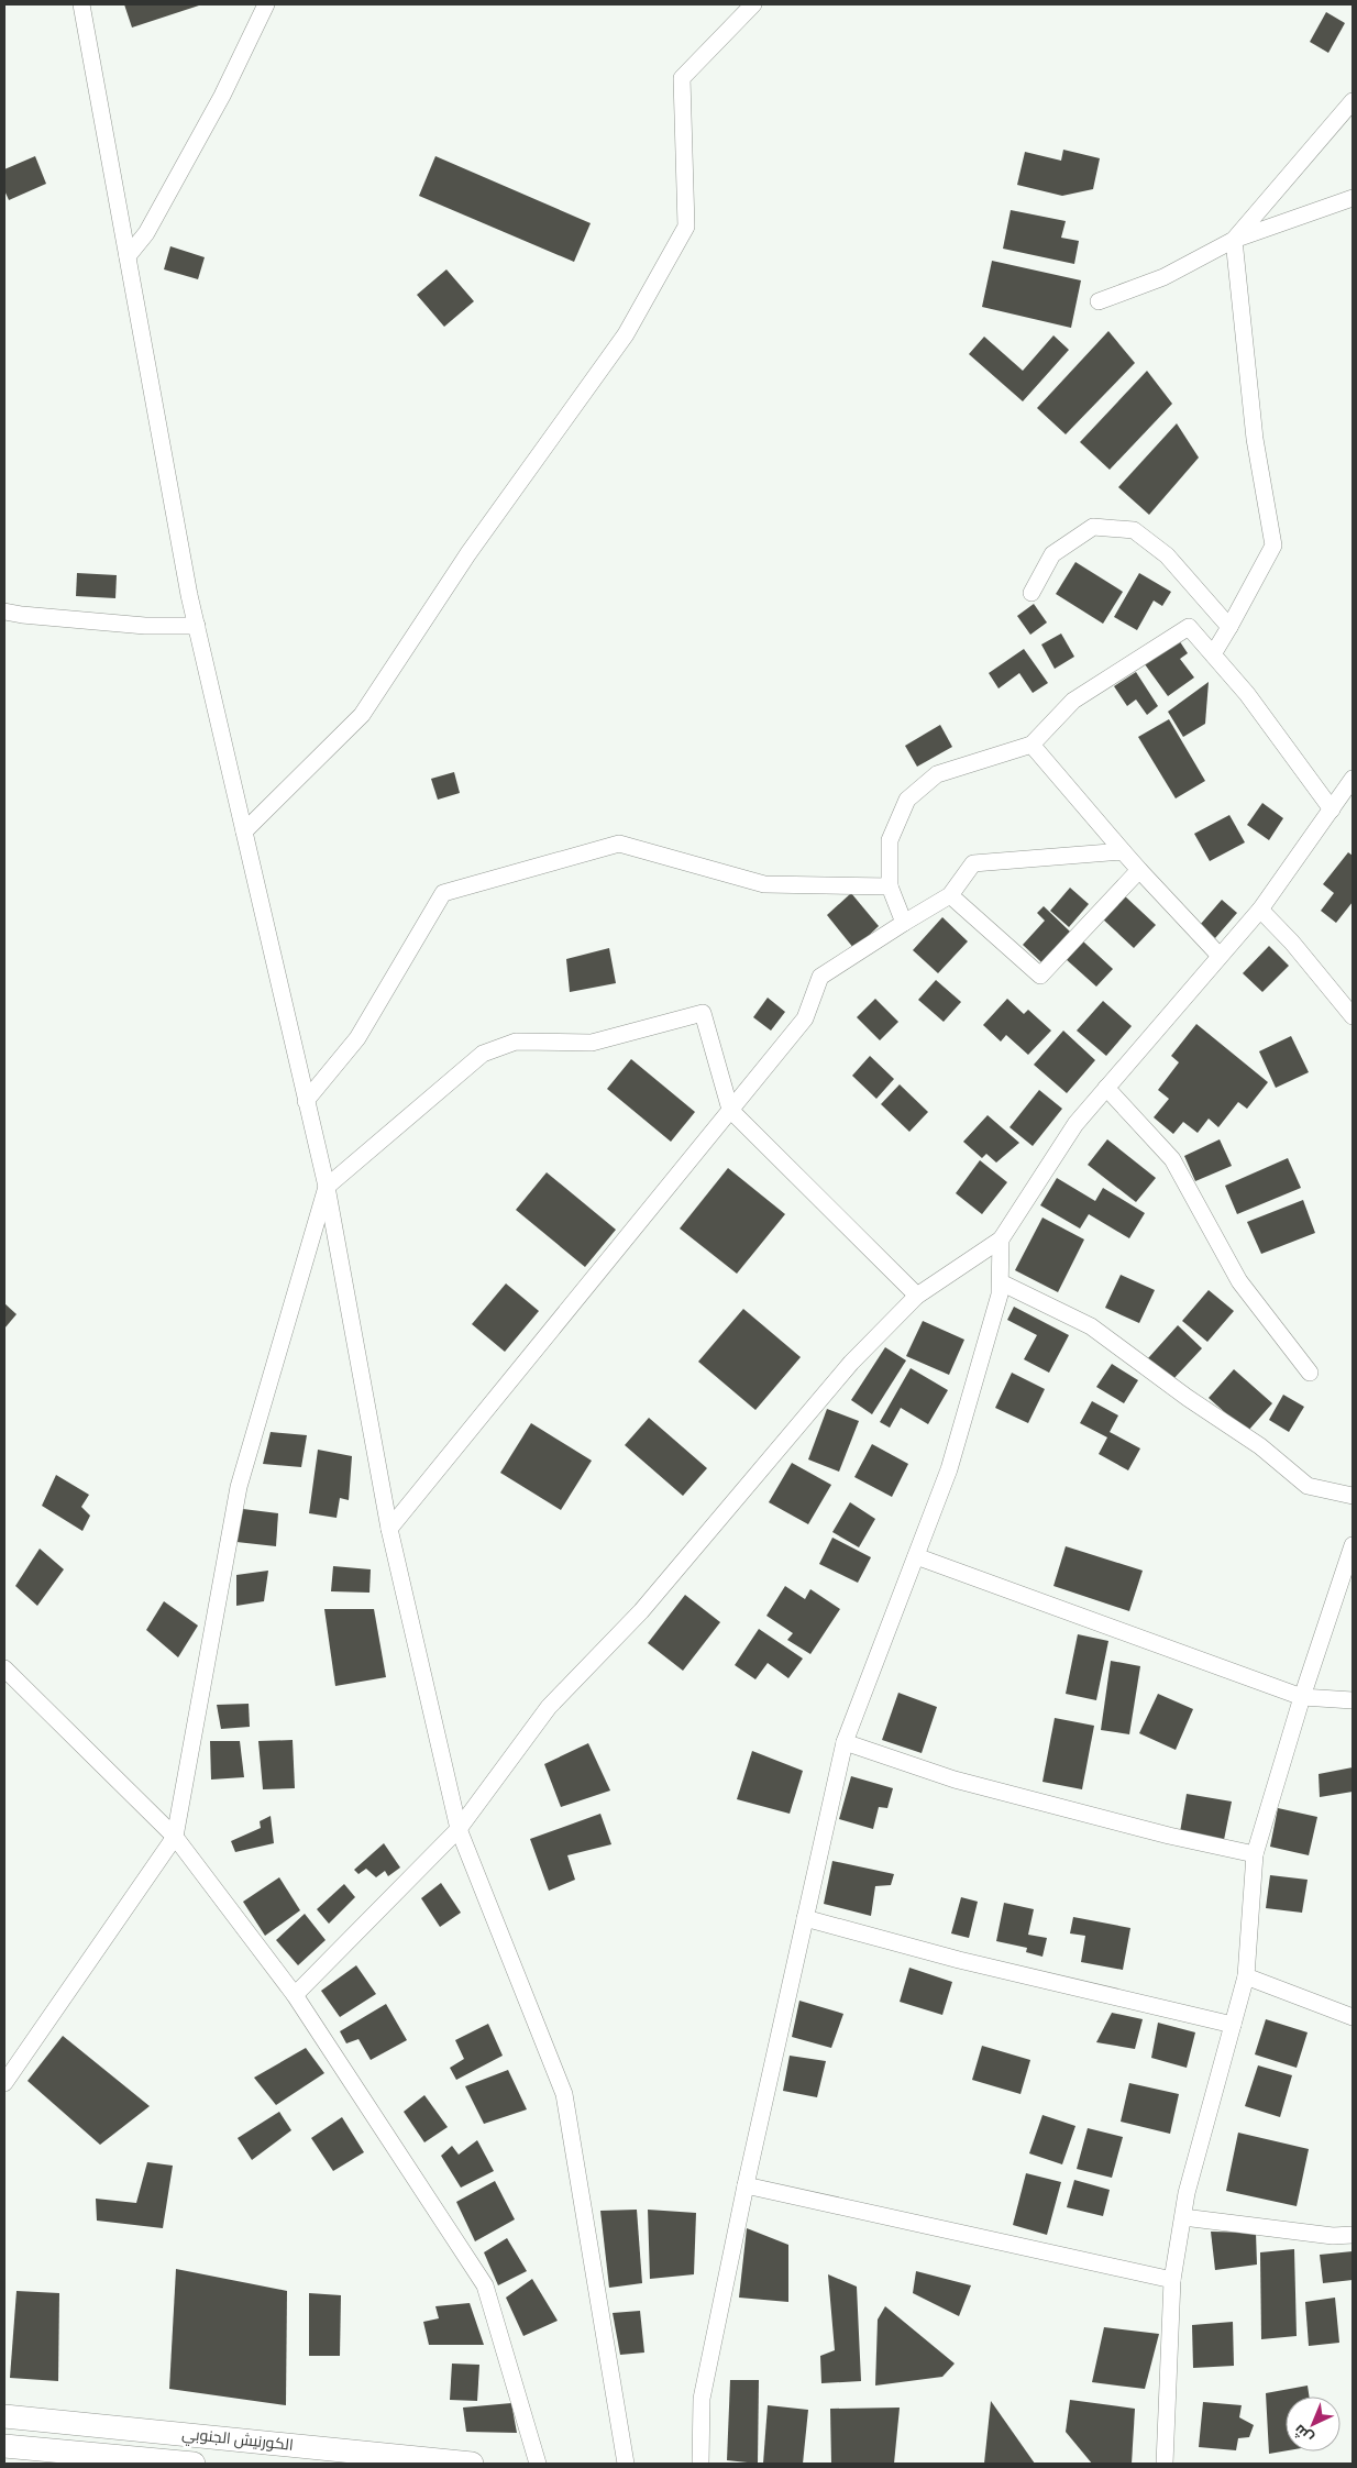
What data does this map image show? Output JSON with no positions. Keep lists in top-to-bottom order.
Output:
{
  "streets": {
    "main road": ["الكورنيش الجنوبي"]
  },
  "north": "bottom left"
}
